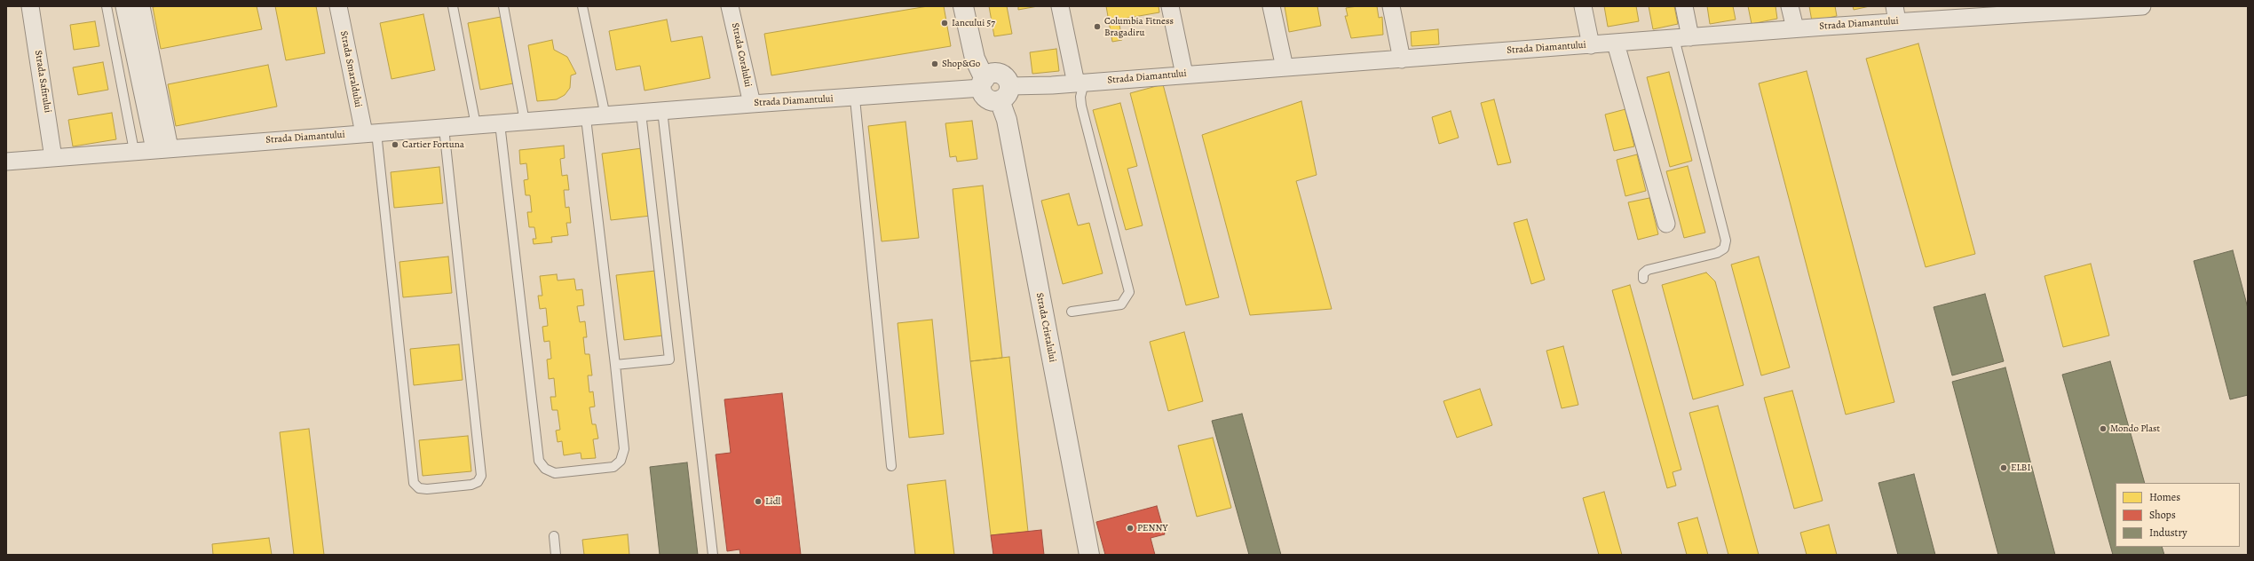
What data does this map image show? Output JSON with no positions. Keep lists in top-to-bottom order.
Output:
{
  "streets": {
    "street": [
      "Strada Diamantului",
      "Strada Coralului",
      "Strada Smaraldului",
      "Strada Safirului",
      "Strada Cristalului"
    ]
  },
  "crossings": [
    ["Strada Diamantului", "Strada Coralului"],
    ["Strada Diamantului", "Strada Smaraldului"],
    ["Strada Diamantului", "Strada Safirului"],
    ["Strada Diamantului", "Strada Cristalului"]
  ],
  "places": [
    "Iancului 57",
    "Columbia Fitness Bragadiru",
    "Shop&Go",
    "Cartier Fortuna",
    "Mondo Plast",
    "ELBI",
    "Lidl",
    "PENNY"
  ],
  "legend": ["Homes", "Shops", "Industry"]
}
